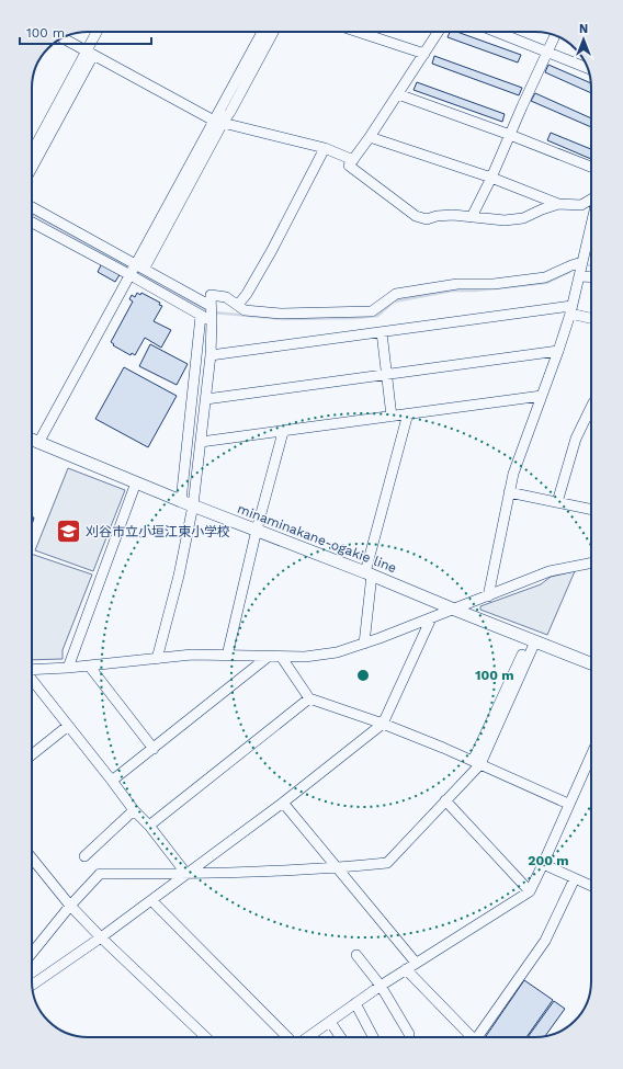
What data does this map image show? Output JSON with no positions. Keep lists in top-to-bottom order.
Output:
{
  "streets": {
    "main road": ["minaminakane-ogakie line"]
  },
  "places": {
    "school or university": ["刈谷市立小垣江東小学校"]
  },
  "scale_bar": "100 m",
  "north": "top",
  "rings": ["100 m", "200 m"]
}
